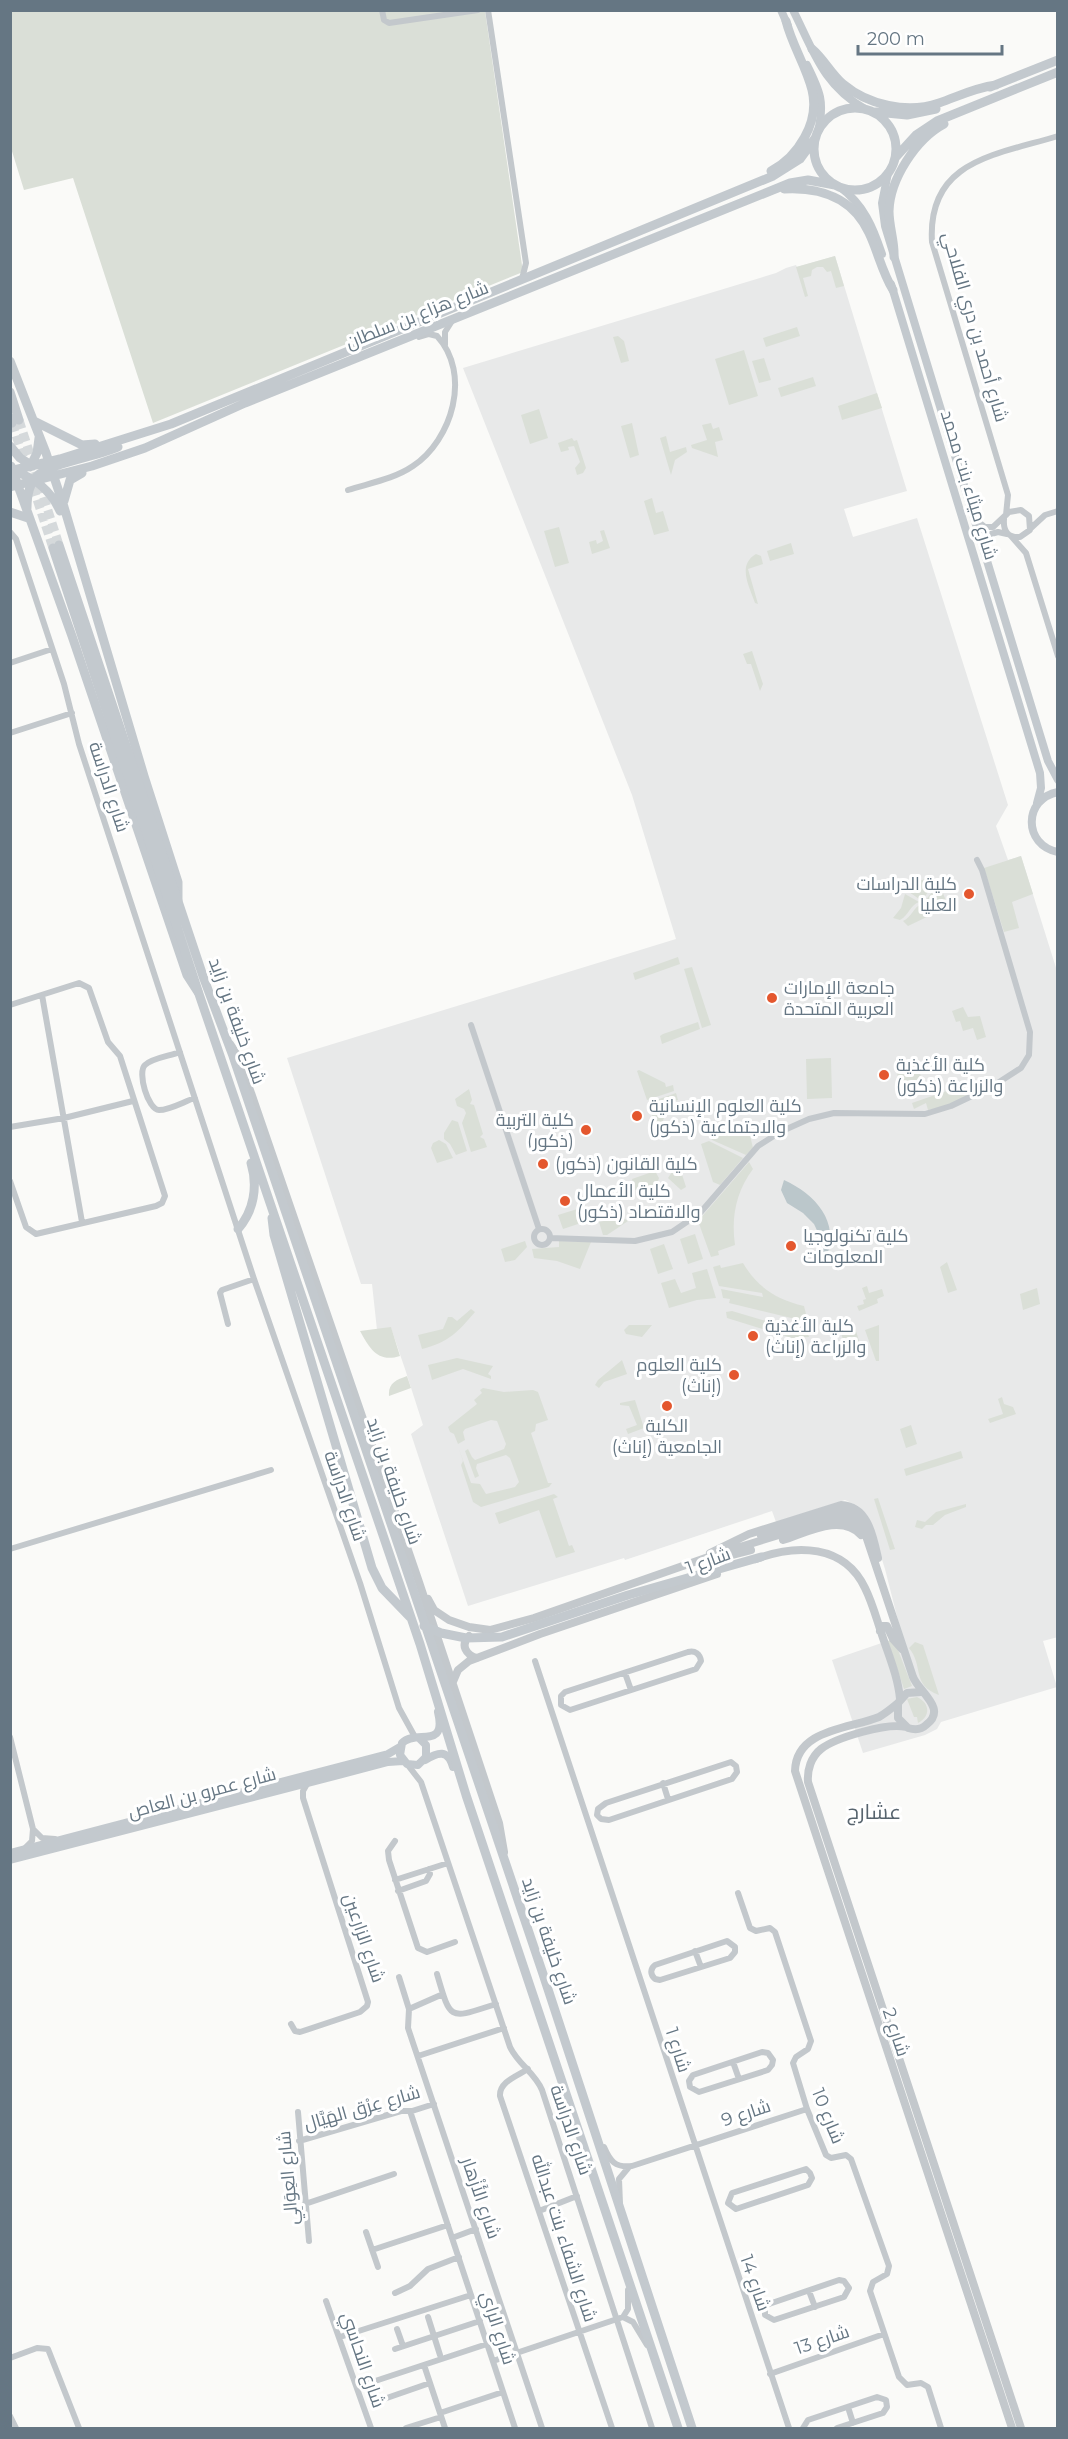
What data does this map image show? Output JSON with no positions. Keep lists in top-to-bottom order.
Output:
{
  "streets": {
    "main road": [
      "شارع هزاع بن سلطان",
      "شارع ميثاء بنت محمد",
      "شارع خليفة بن زايد",
      "شارع عمرو بن العاص"
    ],
    "street": [
      "شارع أحمد بن دري الفلاحي",
      "شارع الدراسة",
      "شارع 1",
      "شارع الزارعين",
      "شارع 2",
      "شارع عِرْق الهَيَّال",
      "شارع 9",
      "شارع 10",
      "شارع العِوَالِي",
      "شارع الأَزْهار",
      "شارع الشفاء بنت عبدالله",
      "شارع 14",
      "شارع الراي",
      "شارع 13",
      "شارع النحاسي"
    ]
  },
  "crossings": [
    ["شارع هزاع بن سلطان", "شارع ميثاء بنت محمد"],
    ["شارع الدراسة", "شارع عمرو بن العاص"],
    ["شارع الدراسة", "شارع الشفاء بنت عبدالله"],
    ["شارع 1", "شارع 2"],
    ["شارع 1", "شارع 9"],
    ["شارع 1", "شارع 14"],
    ["شارع عِرْق الهَيَّال", "شارع العِوَالِي"],
    ["شارع عِرْق الهَيَّال", "شارع الأَزْهار"],
    ["شارع عِرْق الهَيَّال", "شارع الراي"],
    ["شارع 9", "شارع 10"],
    ["شارع 9", "شارع 14"],
    ["شارع 10", "شارع 13"],
    ["شارع 14", "شارع 13"]
  ],
  "districts": ["عشارج"],
  "places": [
    "كلية الدراسات العليا",
    "جامعة الإمارات العربية المتحدة",
    "كلية الأغذية والزراعة (ذكور)",
    "كلية العلوم الإنسانية والاجتماعية (ذكور)",
    "كلية التربية (ذكور)",
    "كلية القانون (ذكور)",
    "كلية الأعمال والاقتصاد (ذكور)",
    "كلية تكنولوجيا المعلومات",
    "كلية الأغذية والزراعة (إناث)",
    "كلية العلوم (إناث)",
    "الكلية الجامعية (إناث)"
  ],
  "scale_bar": "200 m"
}
